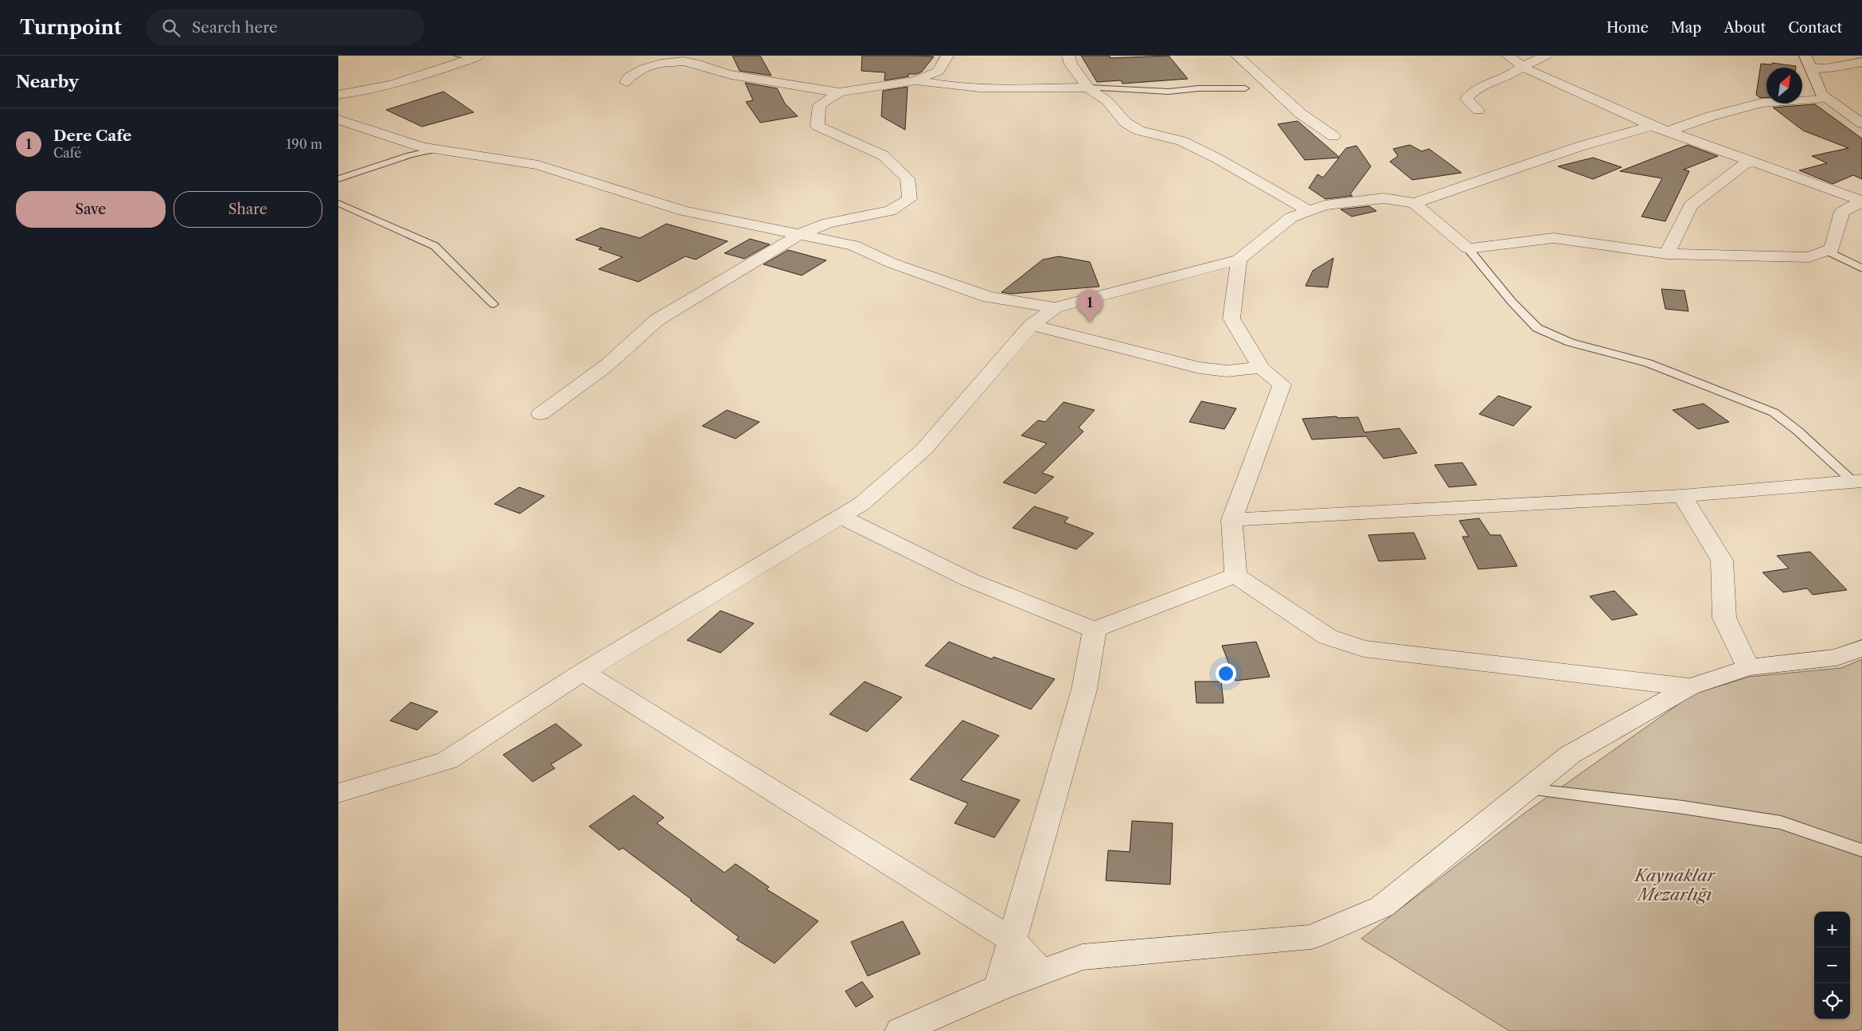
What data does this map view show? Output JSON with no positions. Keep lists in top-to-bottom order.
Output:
{
  "parks": ["Kaynaklar Mezarlığı"],
  "north": "top right",
  "page": {
    "header": "Turnpoint",
    "search": "Search here",
    "nav": [
      "Home",
      "Map",
      "About",
      "Contact"
    ],
    "heading": "Nearby",
    "list": [
      {
        "mark": "1",
        "name": "Dere Cafe",
        "note": "Café",
        "value": "190 m"
      }
    ],
    "buttons": ["Save", "Share"],
    "pins": "1",
    "map_buttons": ["+", "−"]
  }
}
